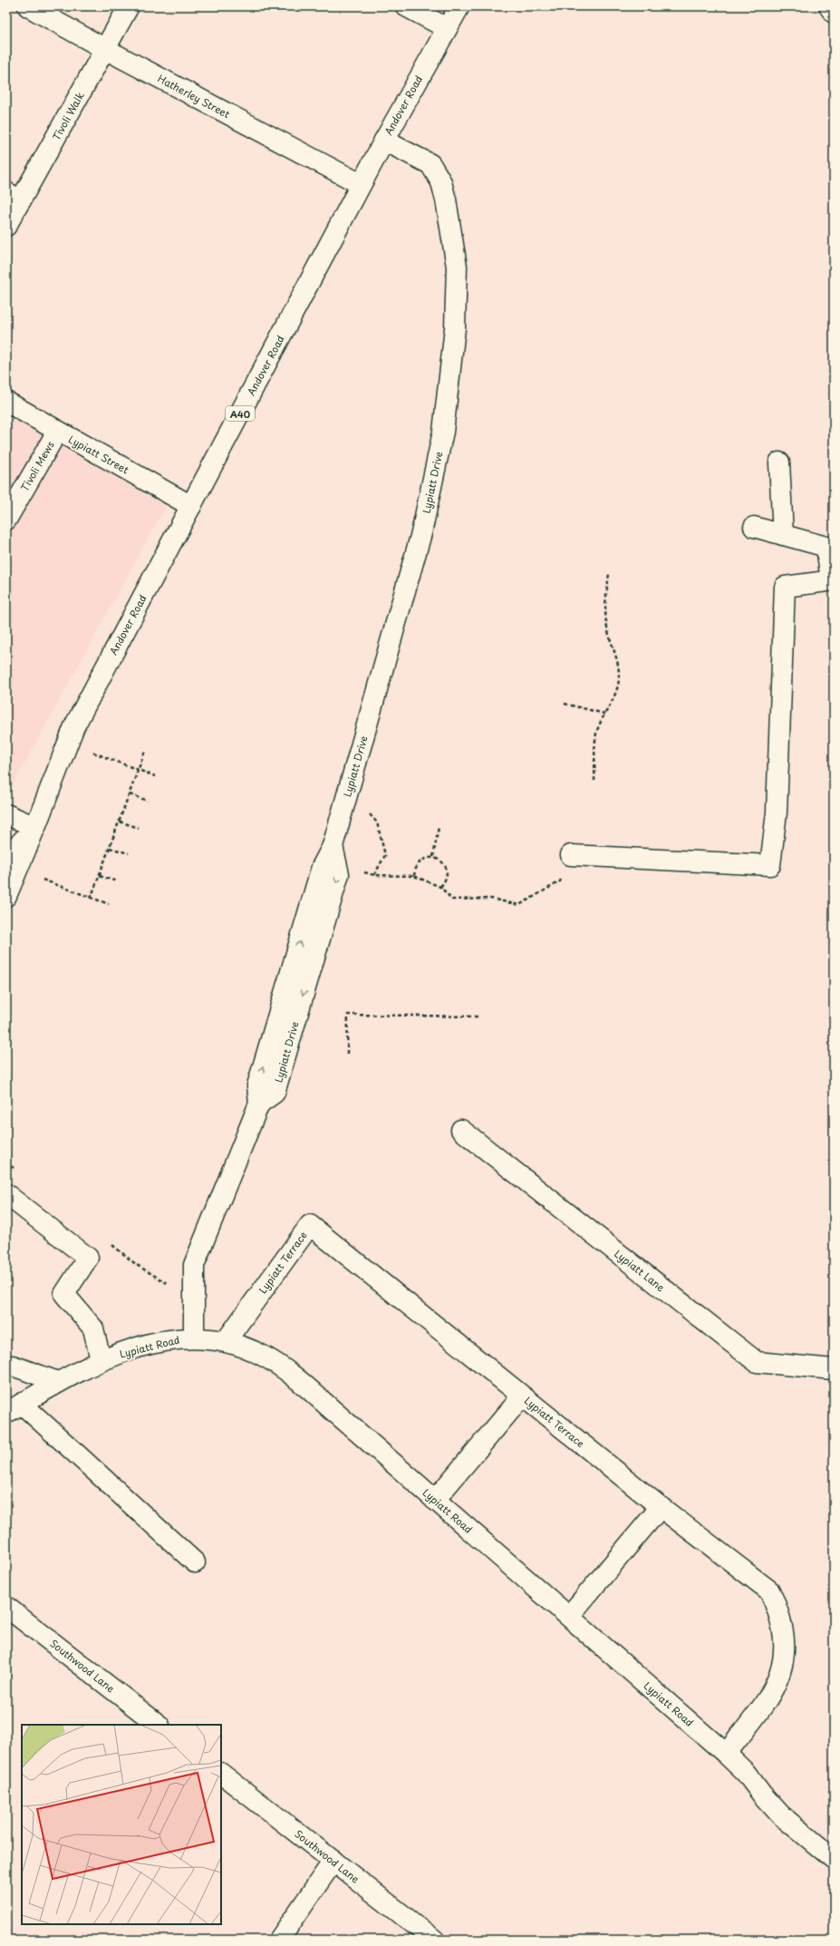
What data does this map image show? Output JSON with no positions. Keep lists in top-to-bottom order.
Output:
{
  "streets": {
    "main road": [
      "Hatherley Street",
      "Andover Road",
      "Tivoli Walk",
      "A40",
      "Lypiatt Street",
      "Tivoli Mews",
      "Lypiatt Drive",
      "Lypiatt Terrace",
      "Lypiatt Lane",
      "Lypiatt Road",
      "Southwood Lane"
    ]
  },
  "crossings": [
    ["Hatherley Street", "Andover Road"],
    ["Hatherley Street", "Tivoli Walk"],
    ["Andover Road", "Lypiatt Street"],
    ["Andover Road", "Lypiatt Drive"],
    ["Lypiatt Street", "Tivoli Mews"],
    ["Lypiatt Drive", "Lypiatt Road"],
    ["Lypiatt Terrace", "Lypiatt Road"]
  ]
}
